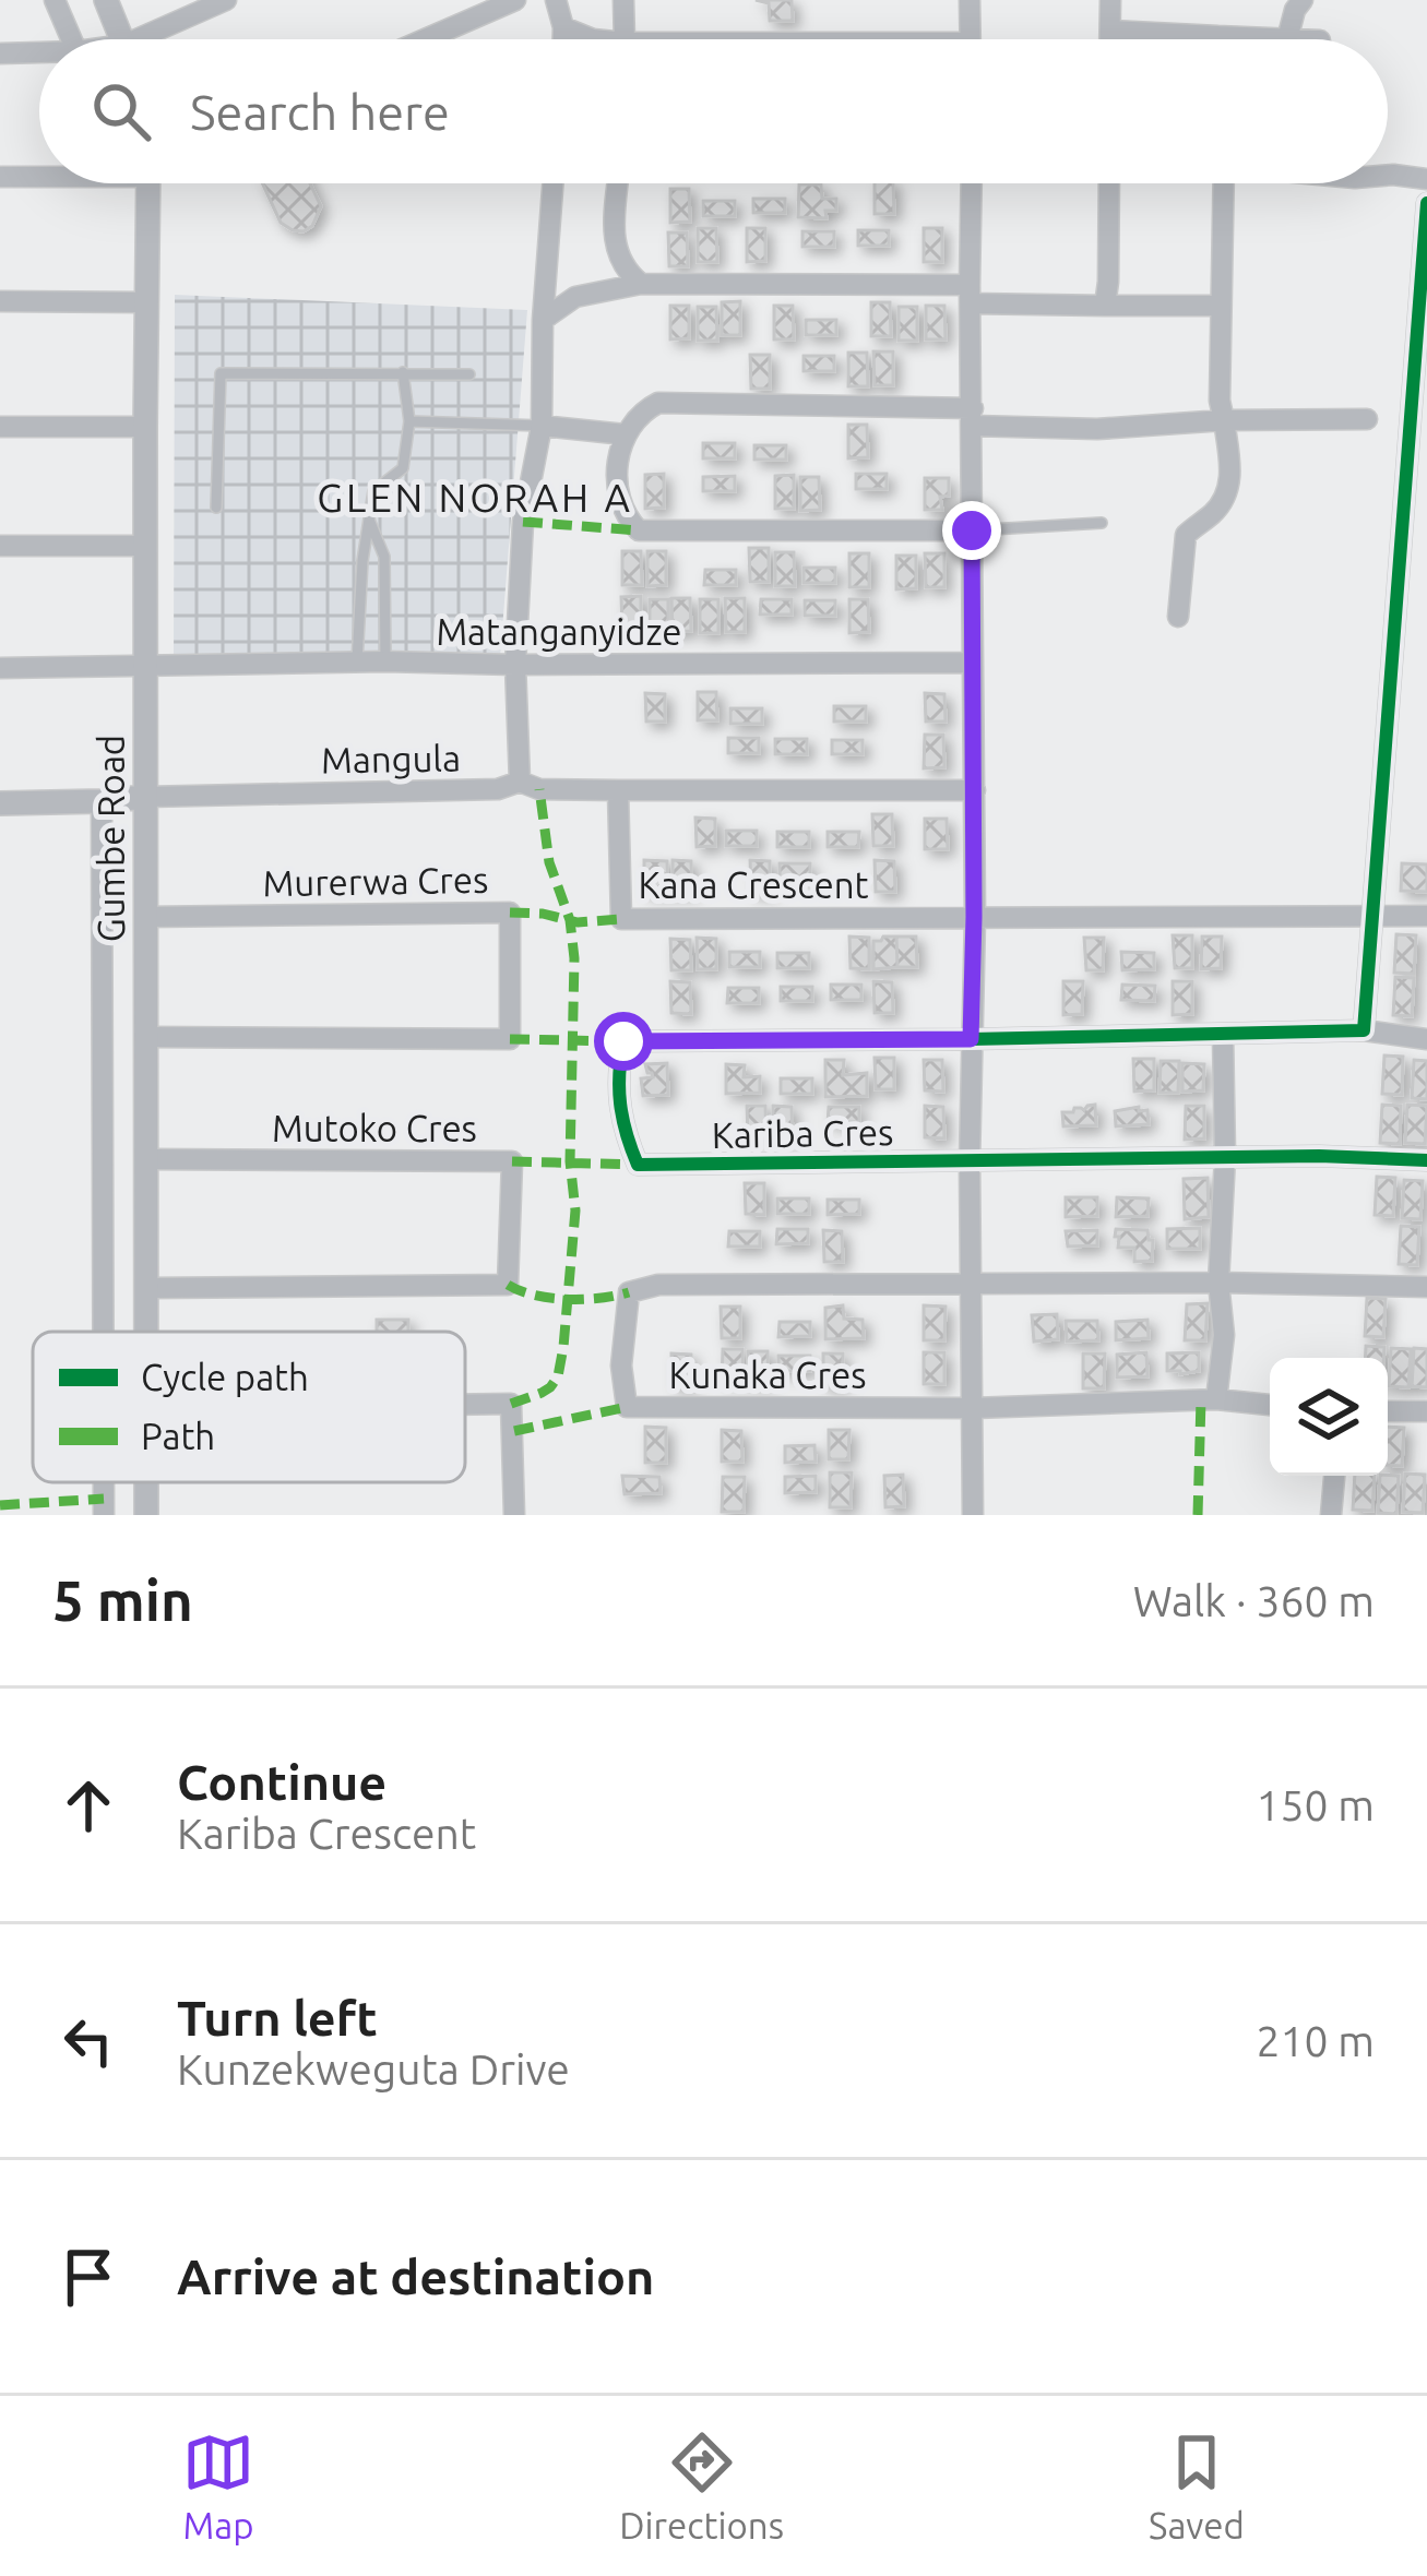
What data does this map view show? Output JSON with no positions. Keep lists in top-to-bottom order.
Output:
{
  "streets": {
    "street": [
      "Matanganyidze",
      "Mangula",
      "Gumbe Road",
      "Murerwa Cres",
      "Kana Crescent",
      "Mutoko Cres",
      "Kariba Cres",
      "Kunaka Cres"
    ]
  },
  "crossings": [
    ["Matanganyidze", "Gumbe Road"],
    ["Mangula", "Gumbe Road"],
    ["Mangula", "Kana Crescent"],
    ["Gumbe Road", "Murerwa Cres"],
    ["Gumbe Road", "Mutoko Cres"]
  ],
  "districts": ["GLEN NORAH A"],
  "legend": ["Cycle path", "Path"],
  "page": {
    "search": "Search here",
    "heading": ["5 min", "Walk · 360 m"],
    "list": [
      ["Continue", "Kariba Crescent", "150 m"],
      ["Turn left", "Kunzekweguta Drive", "210 m"],
      "Arrive at destination"
    ],
    "nav": ["Map", "Directions", "Saved"]
  }
}
